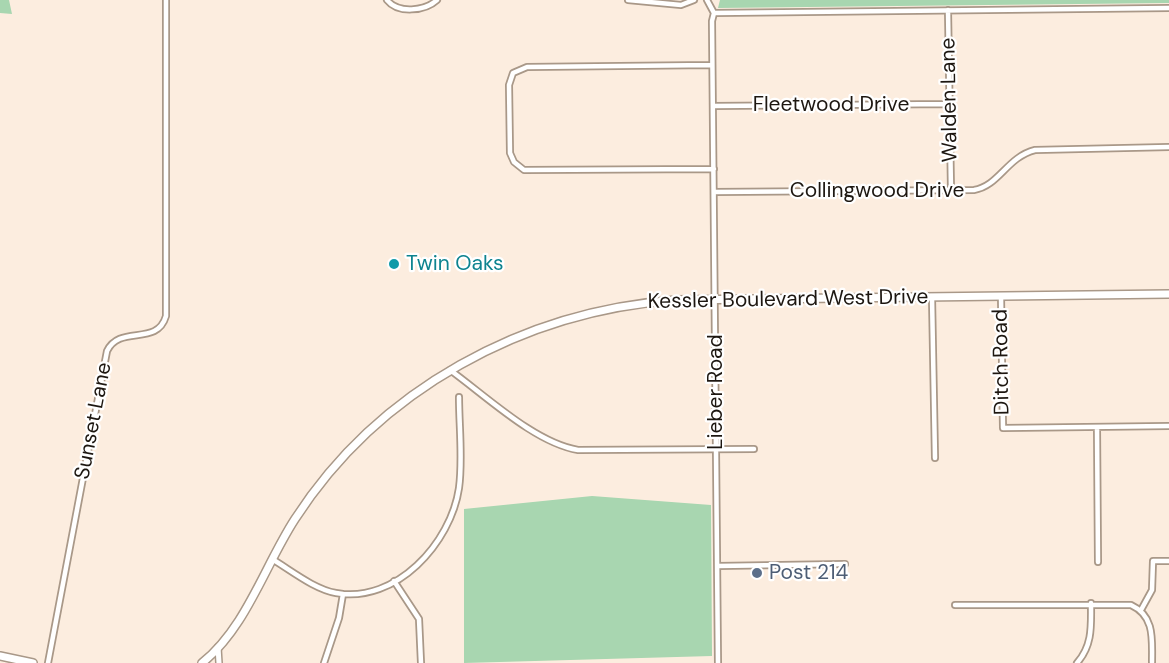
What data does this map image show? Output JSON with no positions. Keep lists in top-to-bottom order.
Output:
{
  "streets": {
    "main road": ["Kessler Boulevard West Drive"],
    "street": [
      "Walden Lane",
      "Fleetwood Drive",
      "Collingwood Drive",
      "Ditch Road",
      "Lieber Road",
      "Sunset Lane"
    ]
  },
  "crossings": [
    ["Walden Lane", "Fleetwood Drive"],
    ["Walden Lane", "Collingwood Drive"],
    ["Fleetwood Drive", "Lieber Road"],
    ["Collingwood Drive", "Lieber Road"],
    ["Kessler Boulevard West Drive", "Ditch Road"],
    ["Kessler Boulevard West Drive", "Lieber Road"]
  ],
  "places": ["Twin Oaks", "Post 214"]
}
